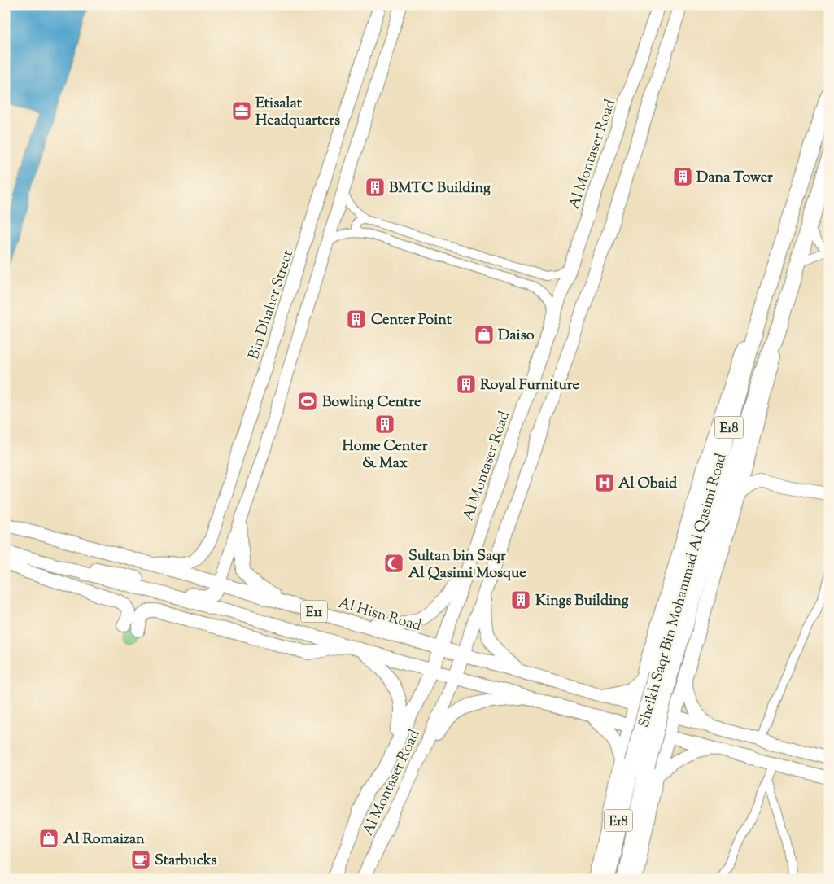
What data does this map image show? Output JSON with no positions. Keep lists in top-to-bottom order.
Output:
{
  "streets": {
    "highway": ["E18", "Sheikh Saqr Bin Mohammad Al Qasimi Road"],
    "main road": ["Al Montaser Road", "E11", "Al Hisn Road"],
    "street": ["Bin Dhaher Street"]
  },
  "crossings": [
    ["Al Montaser Road", "E11"],
    ["Al Montaser Road", "Al Hisn Road"],
    ["Bin Dhaher Street", "Al Hisn Road"]
  ],
  "places": {
    "office": ["Etisalat Headquarters"],
    "building": [
      "Dana Tower",
      "BMTC Building",
      "Center Point",
      "Royal Furniture",
      "Home Center & Max",
      "Kings Building"
    ],
    "shop": ["Daiso", "Al Romaizan"],
    "sports": ["Bowling Centre"],
    "hospital": ["Al Obaid"],
    "mosque": ["Sultan bin Saqr Al Qasimi Mosque"],
    "cafe": ["Starbucks"]
  }
}
